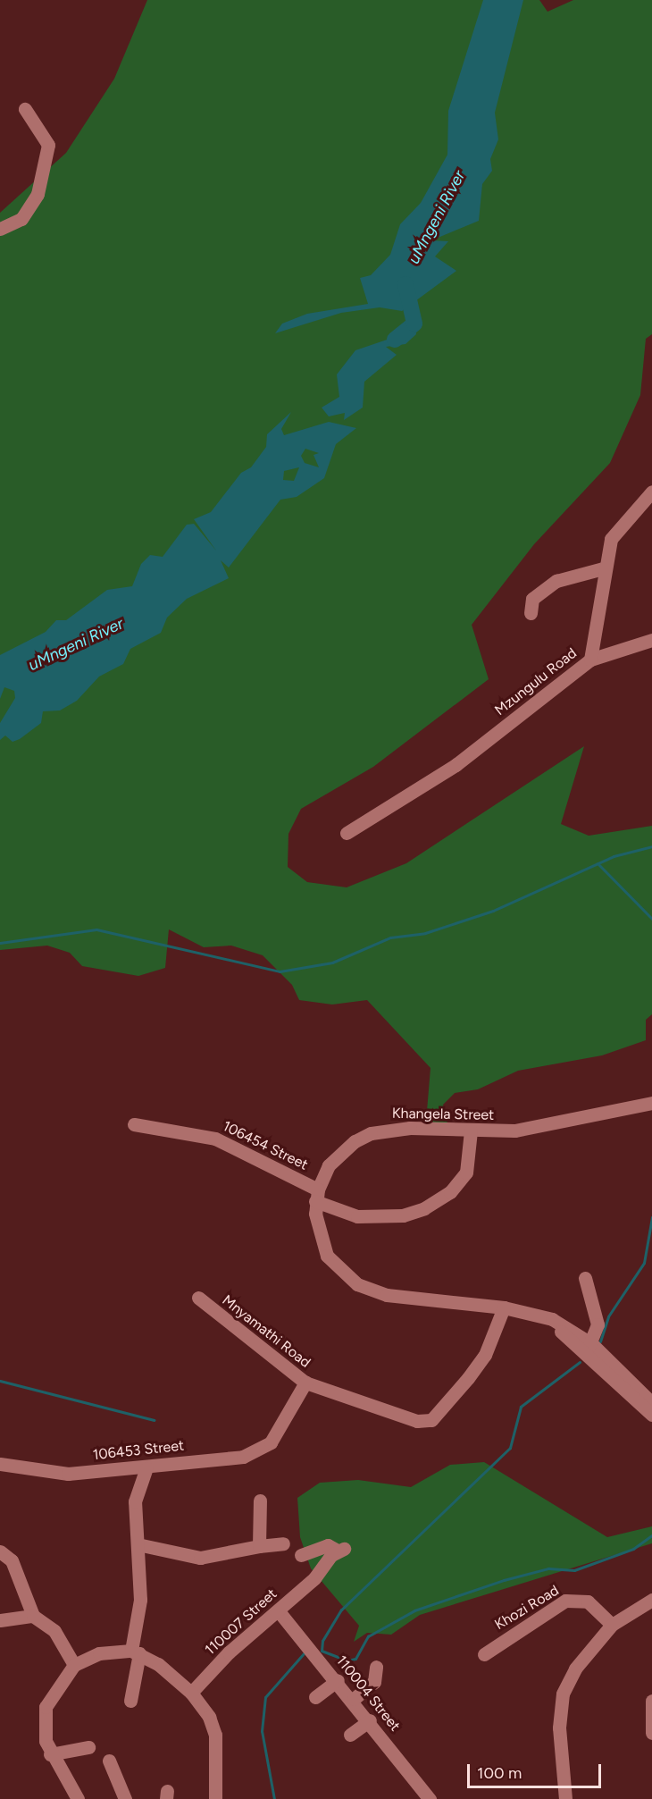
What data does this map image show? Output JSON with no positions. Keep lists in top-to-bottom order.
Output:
{
  "streets": {
    "street": [
      "Mzungulu Road",
      "Khangela Street",
      "106454 Street",
      "Mnyamathi Road",
      "106453 Street",
      "Khozi Road",
      "110007 Street",
      "110004 Street"
    ]
  },
  "crossings": [
    ["Khangela Street", "106454 Street"],
    ["Mnyamathi Road", "106453 Street"],
    ["110007 Street", "110004 Street"]
  ],
  "water": ["uMngeni River"],
  "scale_bar": "100 m"
}
